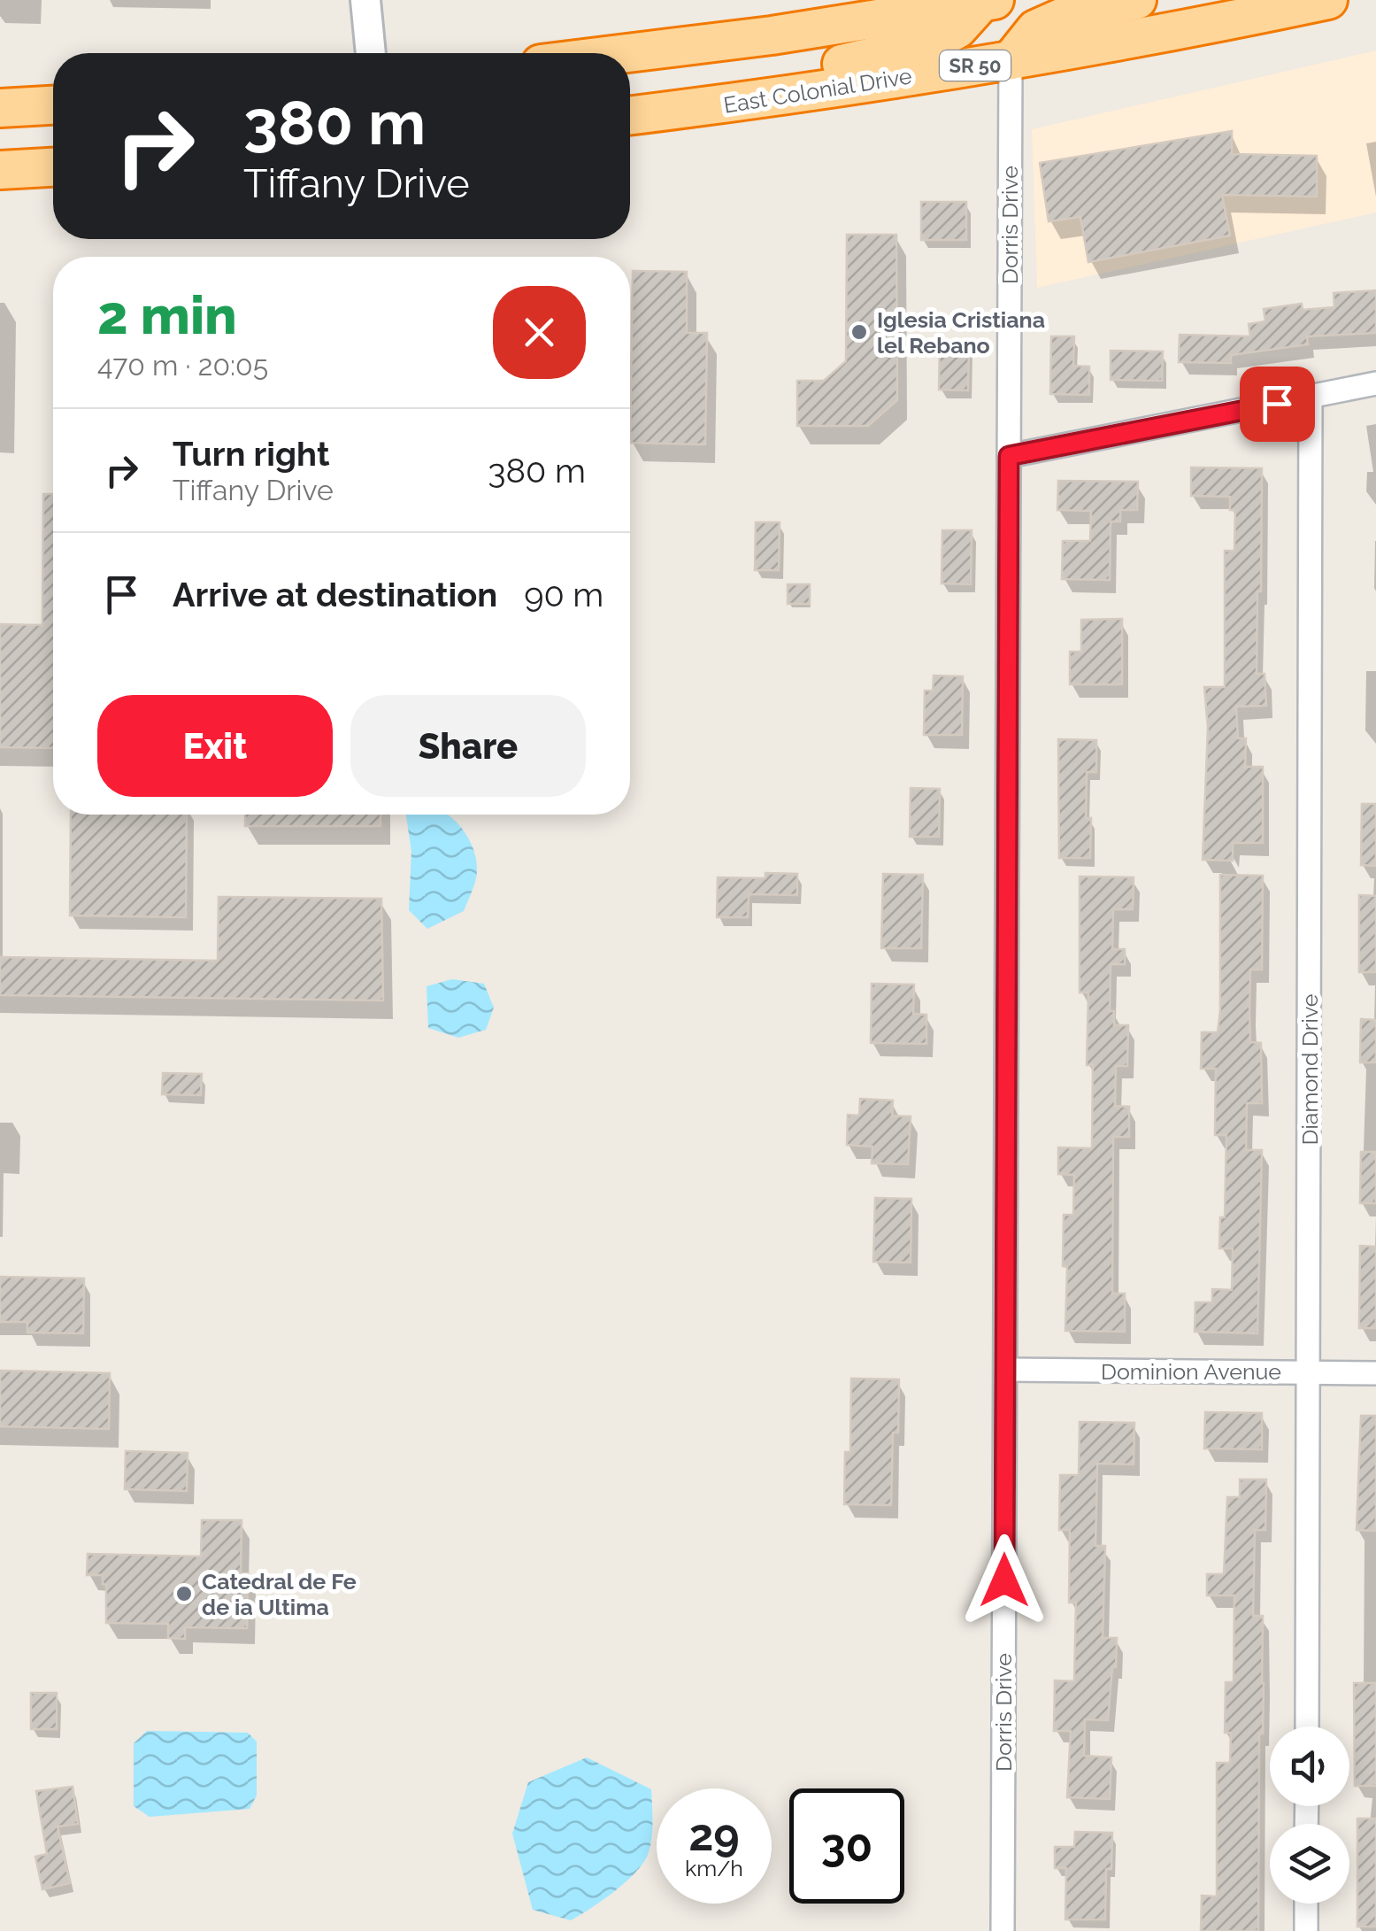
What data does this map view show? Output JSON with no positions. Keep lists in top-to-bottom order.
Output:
{
  "streets": {
    "highway": ["SR 50", "East Colonial Drive"],
    "street": ["Dorris Drive", "Diamond Drive", "Dominion Avenue"]
  },
  "crossings": [
    ["East Colonial Drive", "Dorris Drive"],
    ["Dorris Drive", "Dominion Avenue"],
    ["Diamond Drive", "Dominion Avenue"]
  ],
  "places": ["Iglesia Cristiana lel Rebano", "Catedral de Fe de ia Ultima"],
  "page": {
    "turn": ["380 m", "Tiffany Drive"],
    "heading": ["2 min", "470 m · 20:05"],
    "list": [
      {
        "name": "Turn right",
        "note": "Tiffany Drive",
        "value": "380 m"
      },
      {
        "name": "Arrive at destination",
        "value": "90 m"
      }
    ],
    "buttons": ["Exit", "Share"],
    "speed": "29 km/h",
    "limit": "30"
  }
}
